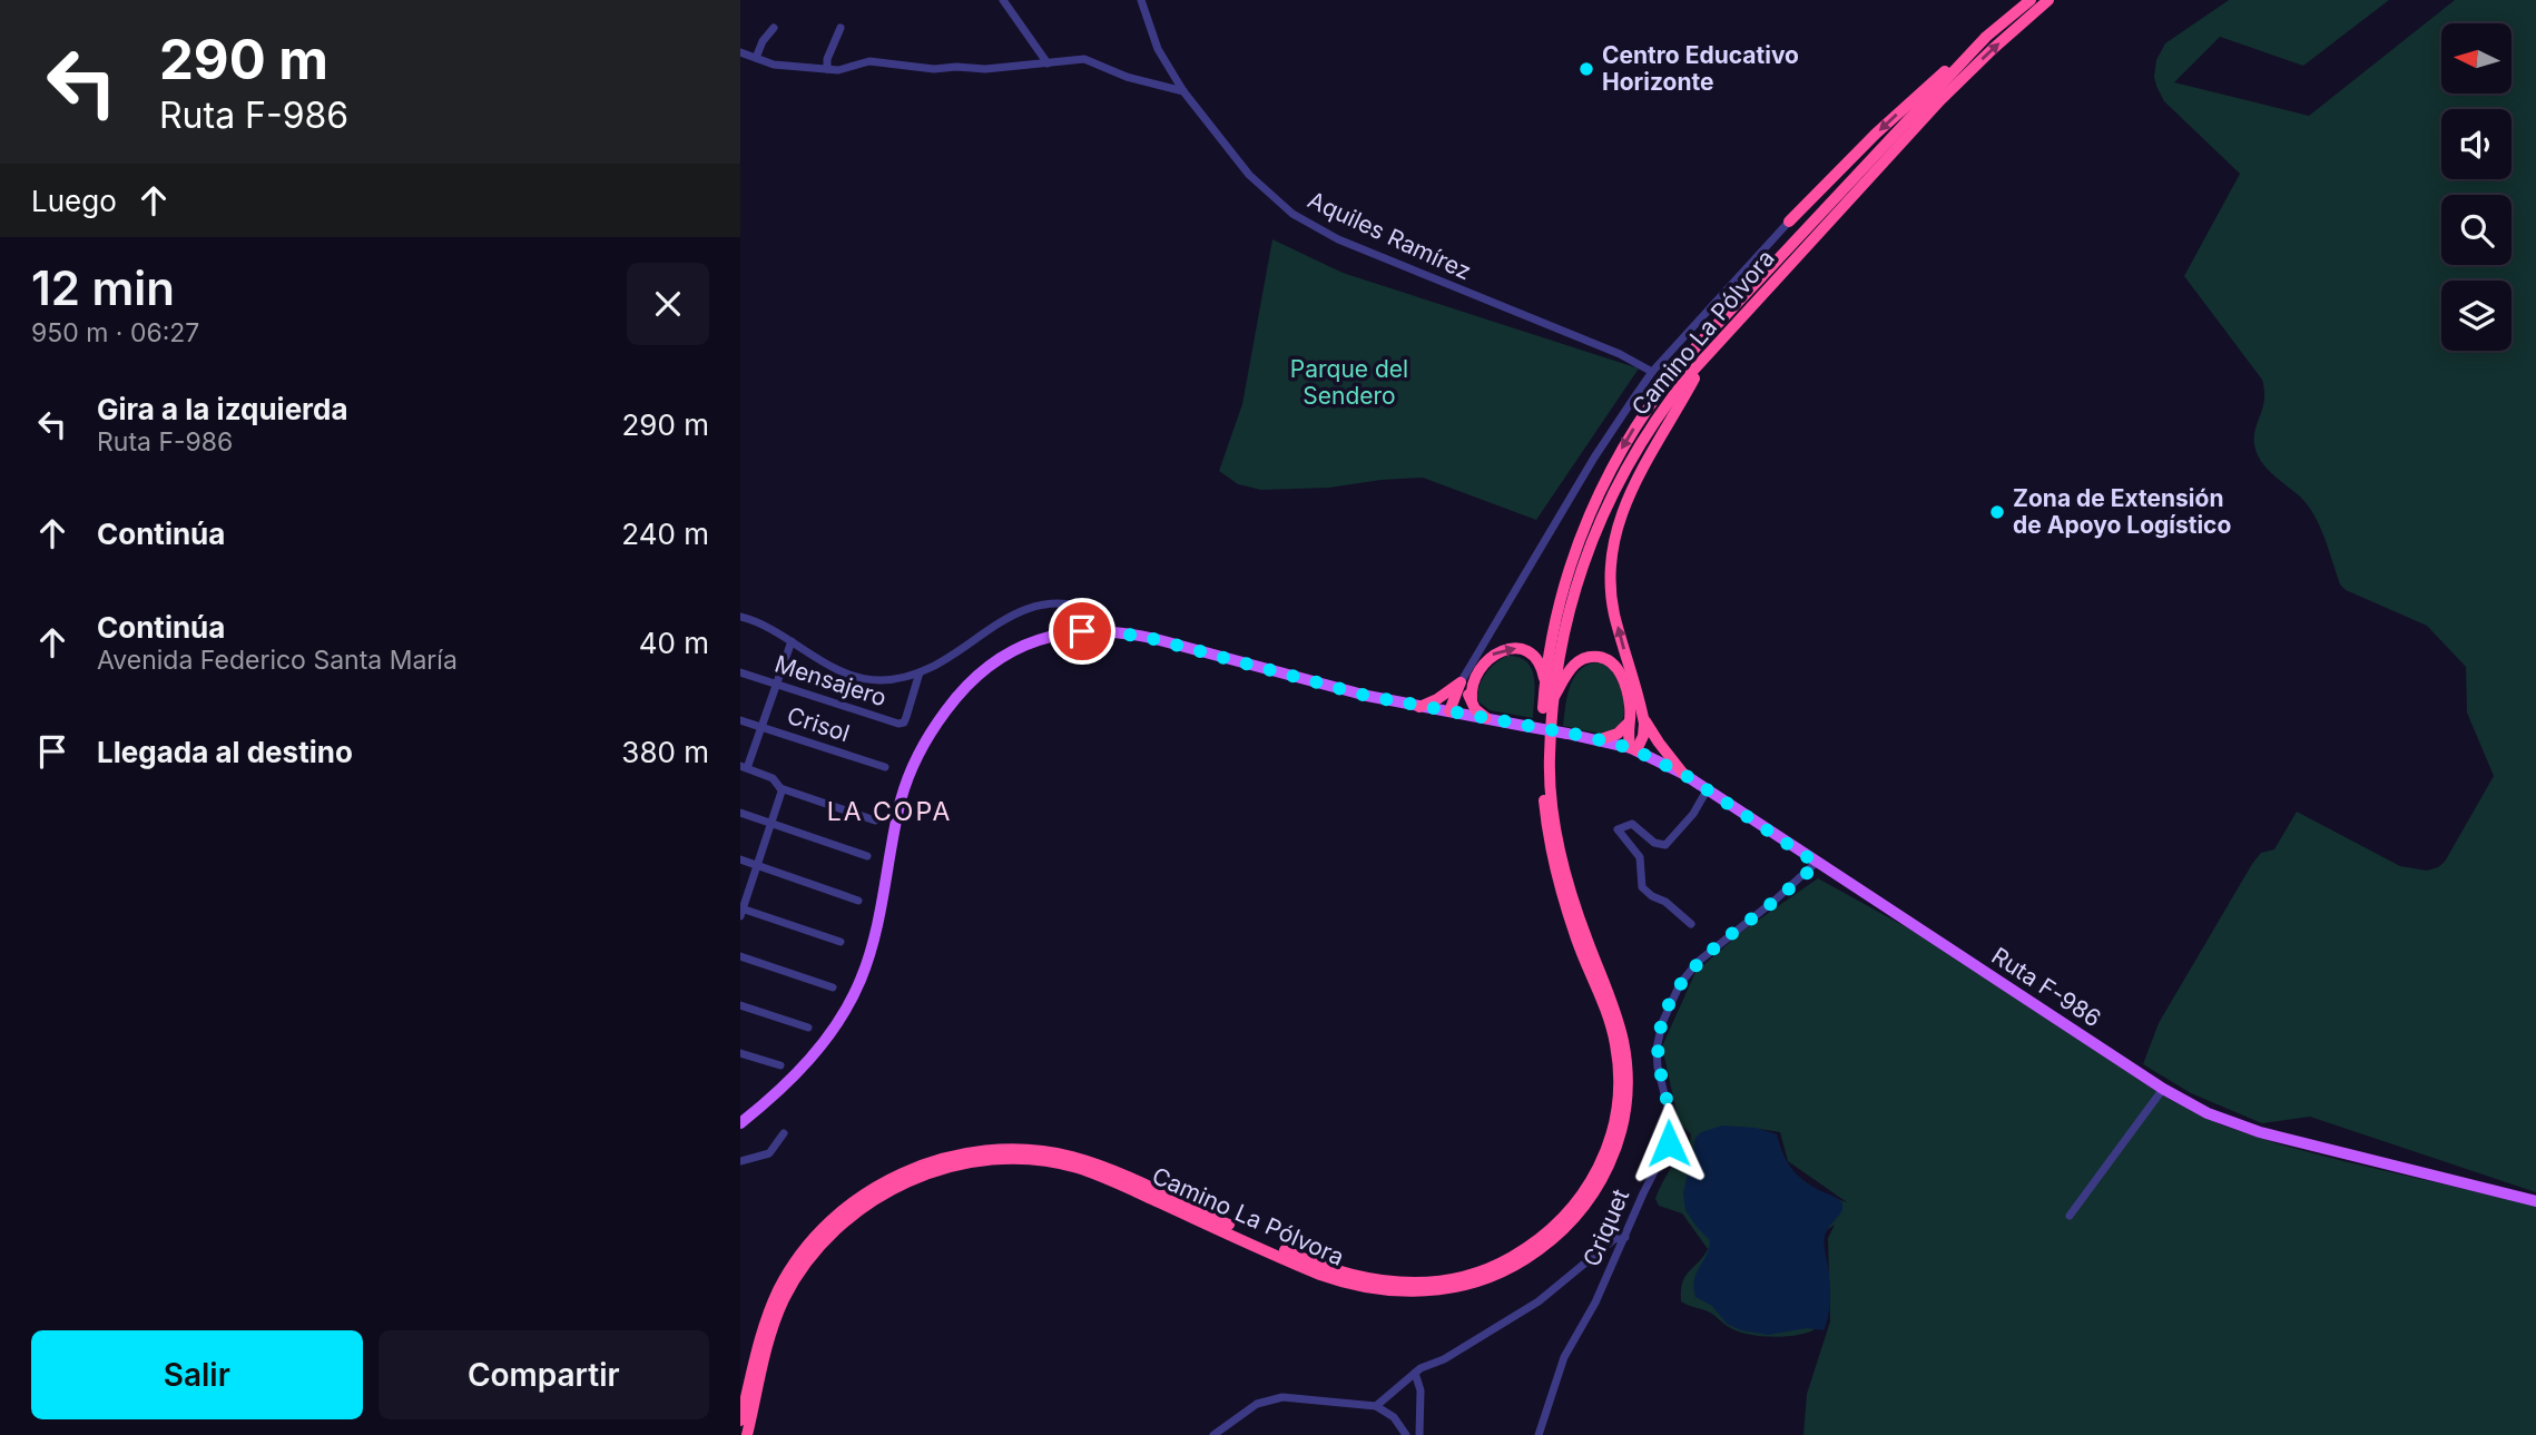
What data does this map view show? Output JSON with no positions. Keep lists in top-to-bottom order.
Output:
{
  "streets": {
    "highway": ["Camino La Pólvora"],
    "main road": ["Ruta F-986"],
    "street": [
      "Aquiles Ramírez",
      "Mensajero",
      "Crisol",
      "Criquet"
    ]
  },
  "crossings": [
    ["Ruta F-986", "Criquet"]
  ],
  "districts": ["LA COPA"],
  "parks": ["Parque del Sendero"],
  "places": ["Centro Educativo Horizonte", "Zona de Extensión de Apoyo Logístico"],
  "north": "left",
  "page": {
    "turn": ["290 m", "Ruta F-986"],
    "then": "Luego",
    "heading": ["12 min", "950 m · 06:27"],
    "list": [
      {
        "name": "Gira a la izquierda",
        "note": "Ruta F-986",
        "value": "290 m"
      },
      {
        "name": "Continúa",
        "value": "240 m"
      },
      {
        "name": "Continúa",
        "note": "Avenida Federico Santa María",
        "value": "40 m"
      },
      {
        "name": "Llegada al destino",
        "value": "380 m"
      }
    ],
    "buttons": ["Salir", "Compartir"]
  }
}
